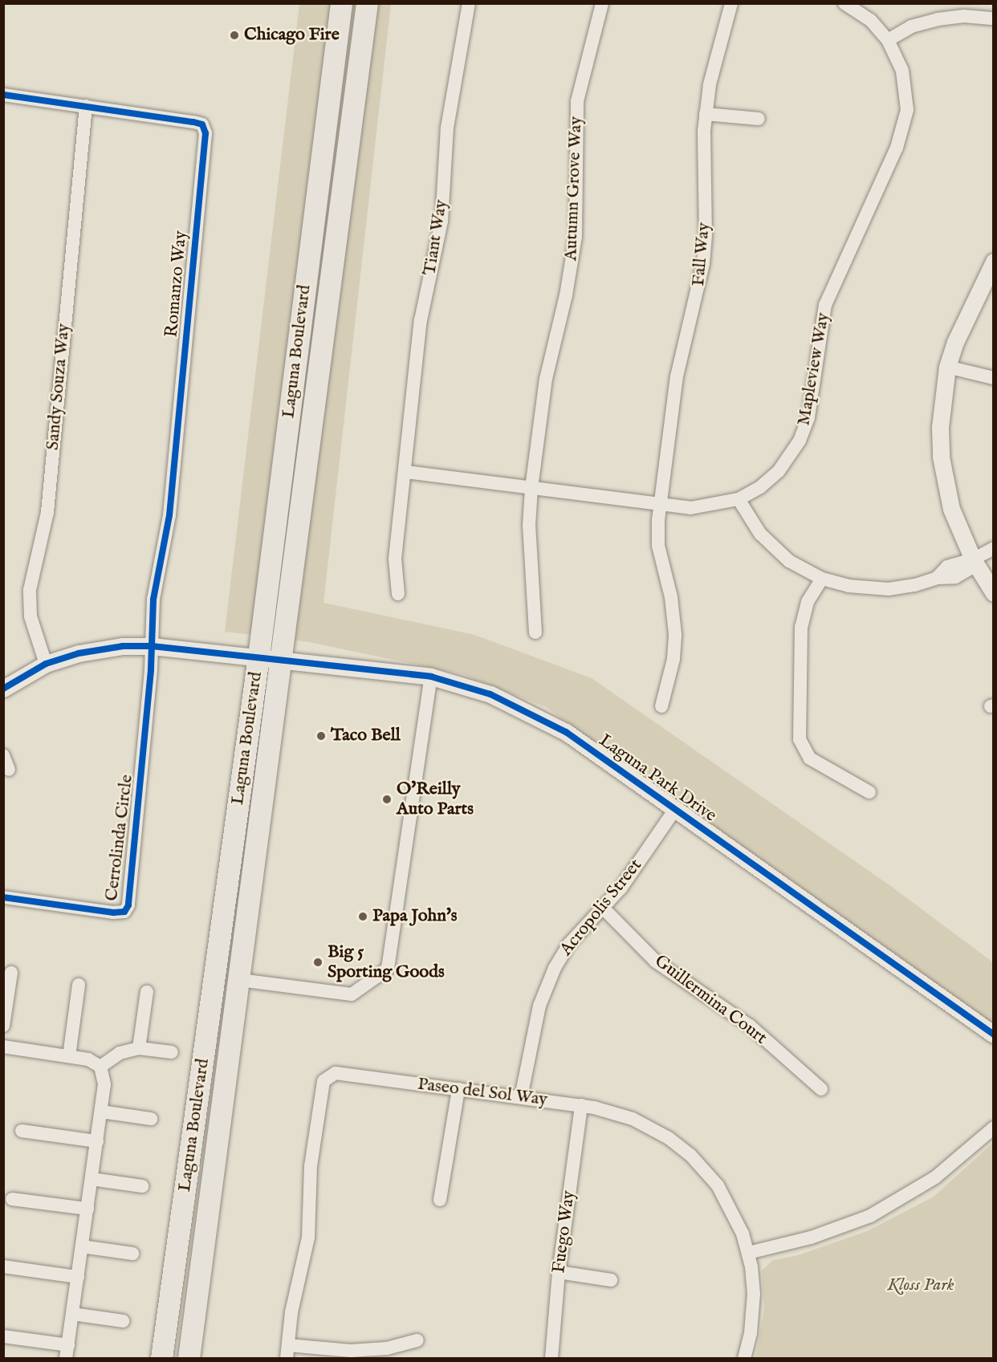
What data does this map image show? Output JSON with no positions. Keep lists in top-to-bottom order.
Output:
{
  "streets": {
    "main road": ["Laguna Boulevard"],
    "street": [
      "Autumn Grove Way",
      "Tiant Way",
      "Fall Way",
      "Romanzo Way",
      "Mapleview Way",
      "Sandy Souza Way",
      "Laguna Park Drive",
      "Cerrolinda Circle",
      "Acropolis Street",
      "Guillermina Court",
      "Paseo del Sol Way",
      "Fuego Way"
    ]
  },
  "crossings": [
    ["Autumn Grove Way", "Mapleview Way"],
    ["Tiant Way", "Mapleview Way"],
    ["Fall Way", "Mapleview Way"],
    ["Romanzo Way", "Sandy Souza Way"],
    ["Romanzo Way", "Laguna Park Drive"],
    ["Romanzo Way", "Cerrolinda Circle"],
    ["Laguna Boulevard", "Laguna Park Drive"],
    ["Sandy Souza Way", "Laguna Park Drive"],
    ["Laguna Park Drive", "Cerrolinda Circle"],
    ["Laguna Park Drive", "Acropolis Street"],
    ["Acropolis Street", "Guillermina Court"],
    ["Acropolis Street", "Paseo del Sol Way"],
    ["Paseo del Sol Way", "Fuego Way"]
  ],
  "parks": ["Kloss Park"],
  "places": [
    "Chicago Fire",
    "Taco Bell",
    "O'Reilly Auto Parts",
    "Papa John's",
    "Big 5 Sporting Goods"
  ]
}
